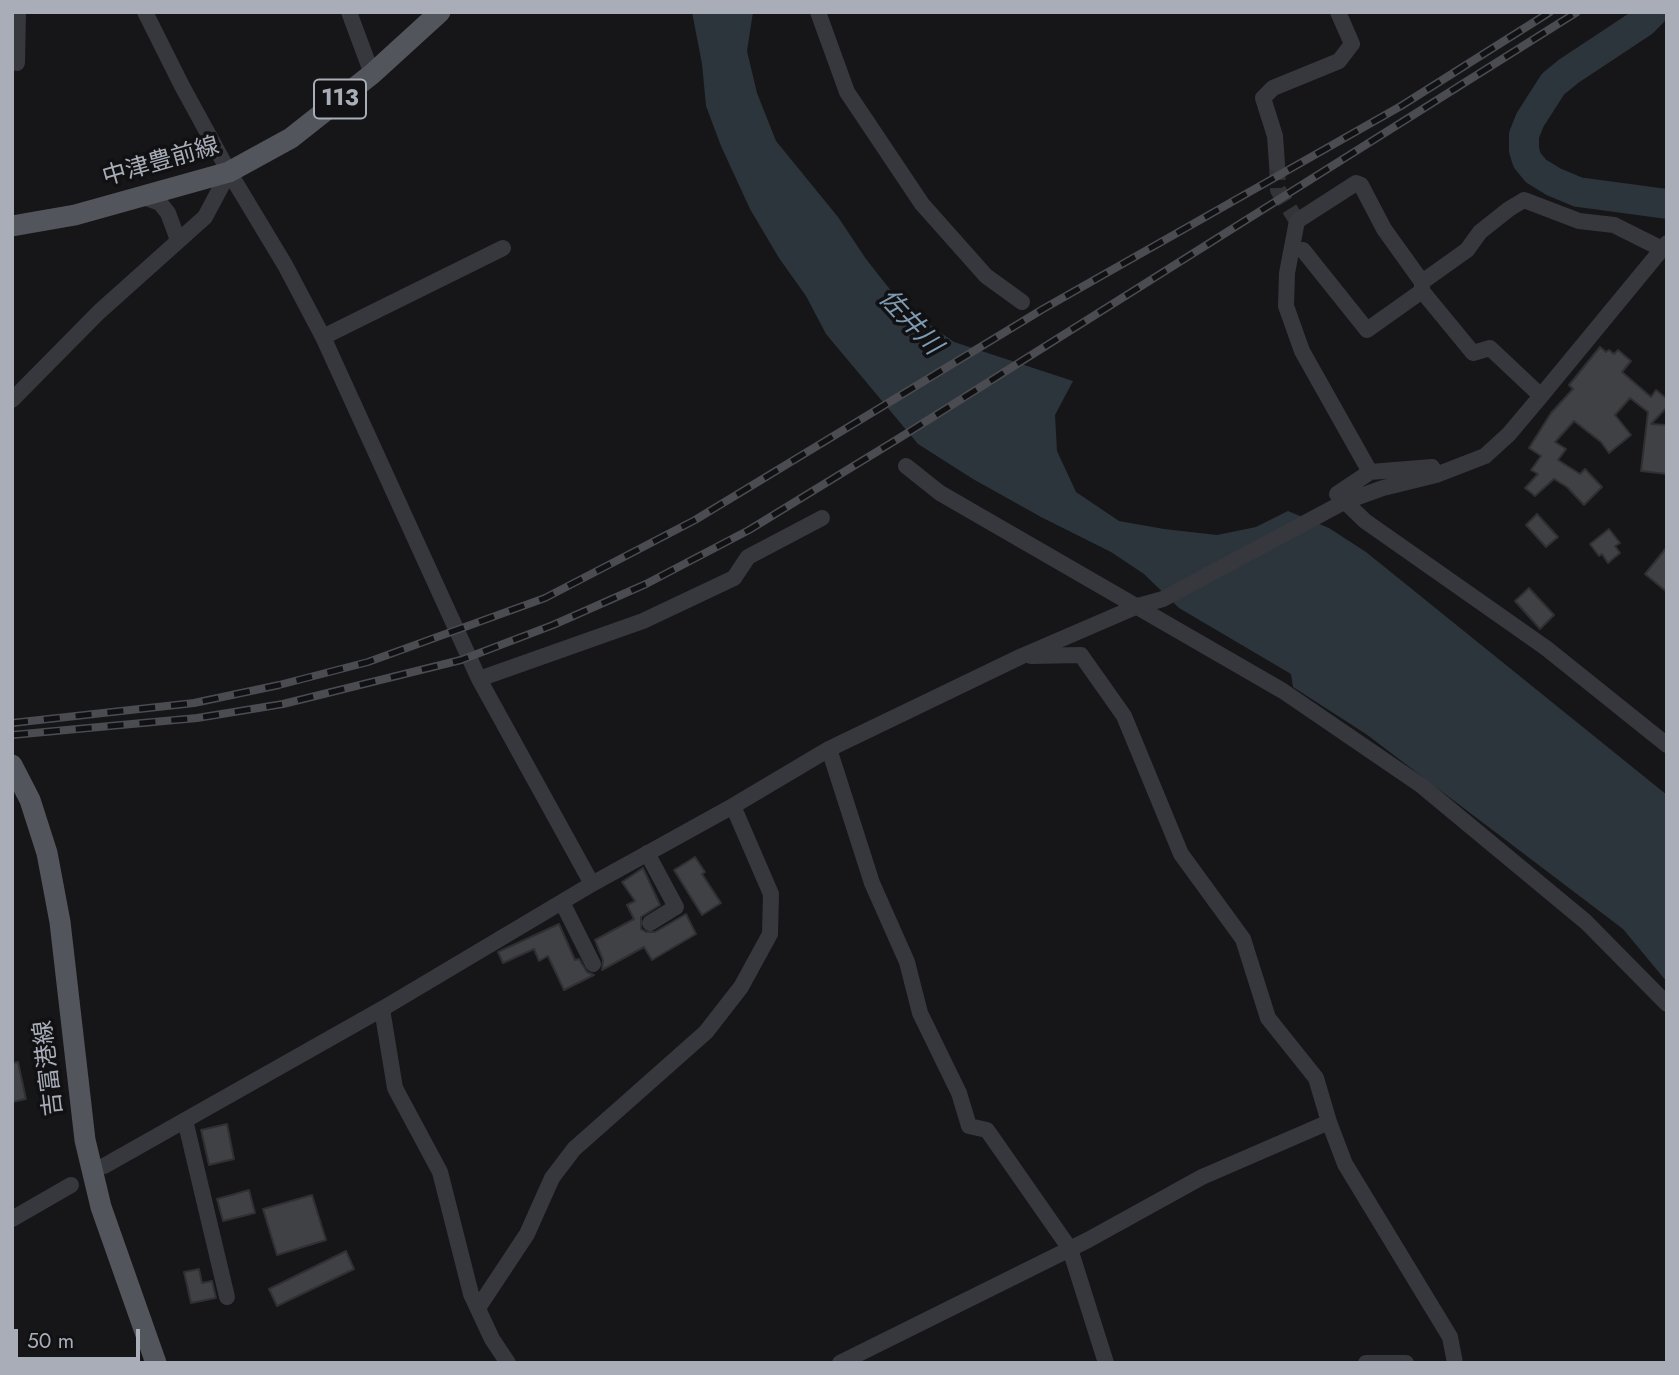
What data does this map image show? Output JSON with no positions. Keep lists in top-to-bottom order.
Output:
{
  "streets": {
    "main road": ["113", "中津豊前線", "吉富港線"]
  },
  "water": ["佐井川"],
  "scale_bar": "50 m"
}
